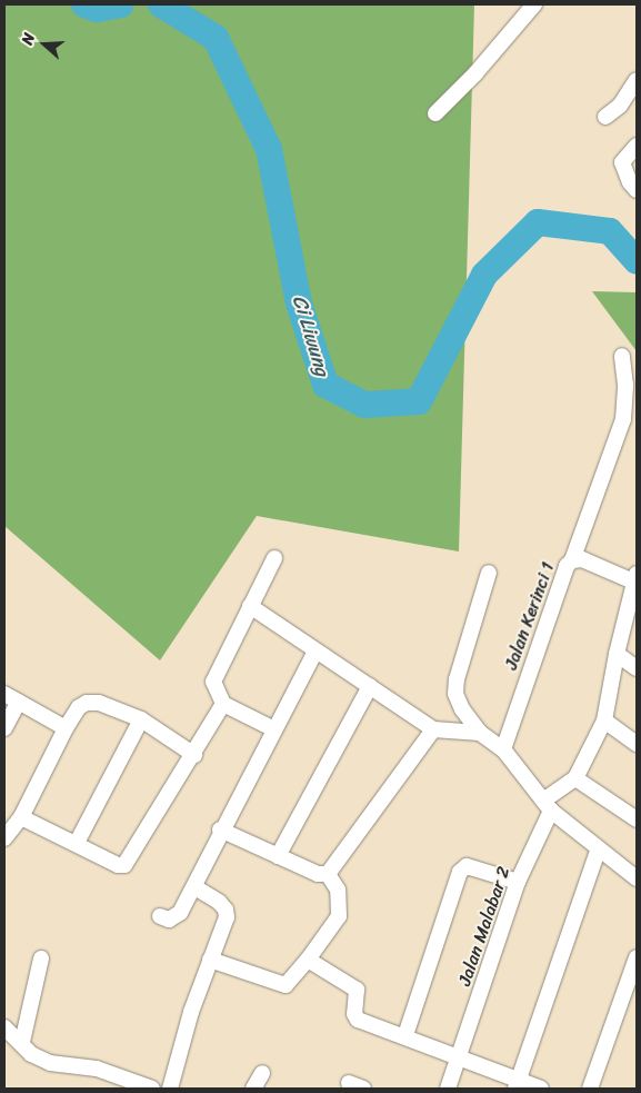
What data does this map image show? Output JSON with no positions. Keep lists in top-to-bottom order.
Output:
{
  "streets": {
    "street": ["Jalan Kerinci 1", "Jalan Malabar 2"]
  },
  "water": ["Ci Liwung"],
  "north": "left"
}
